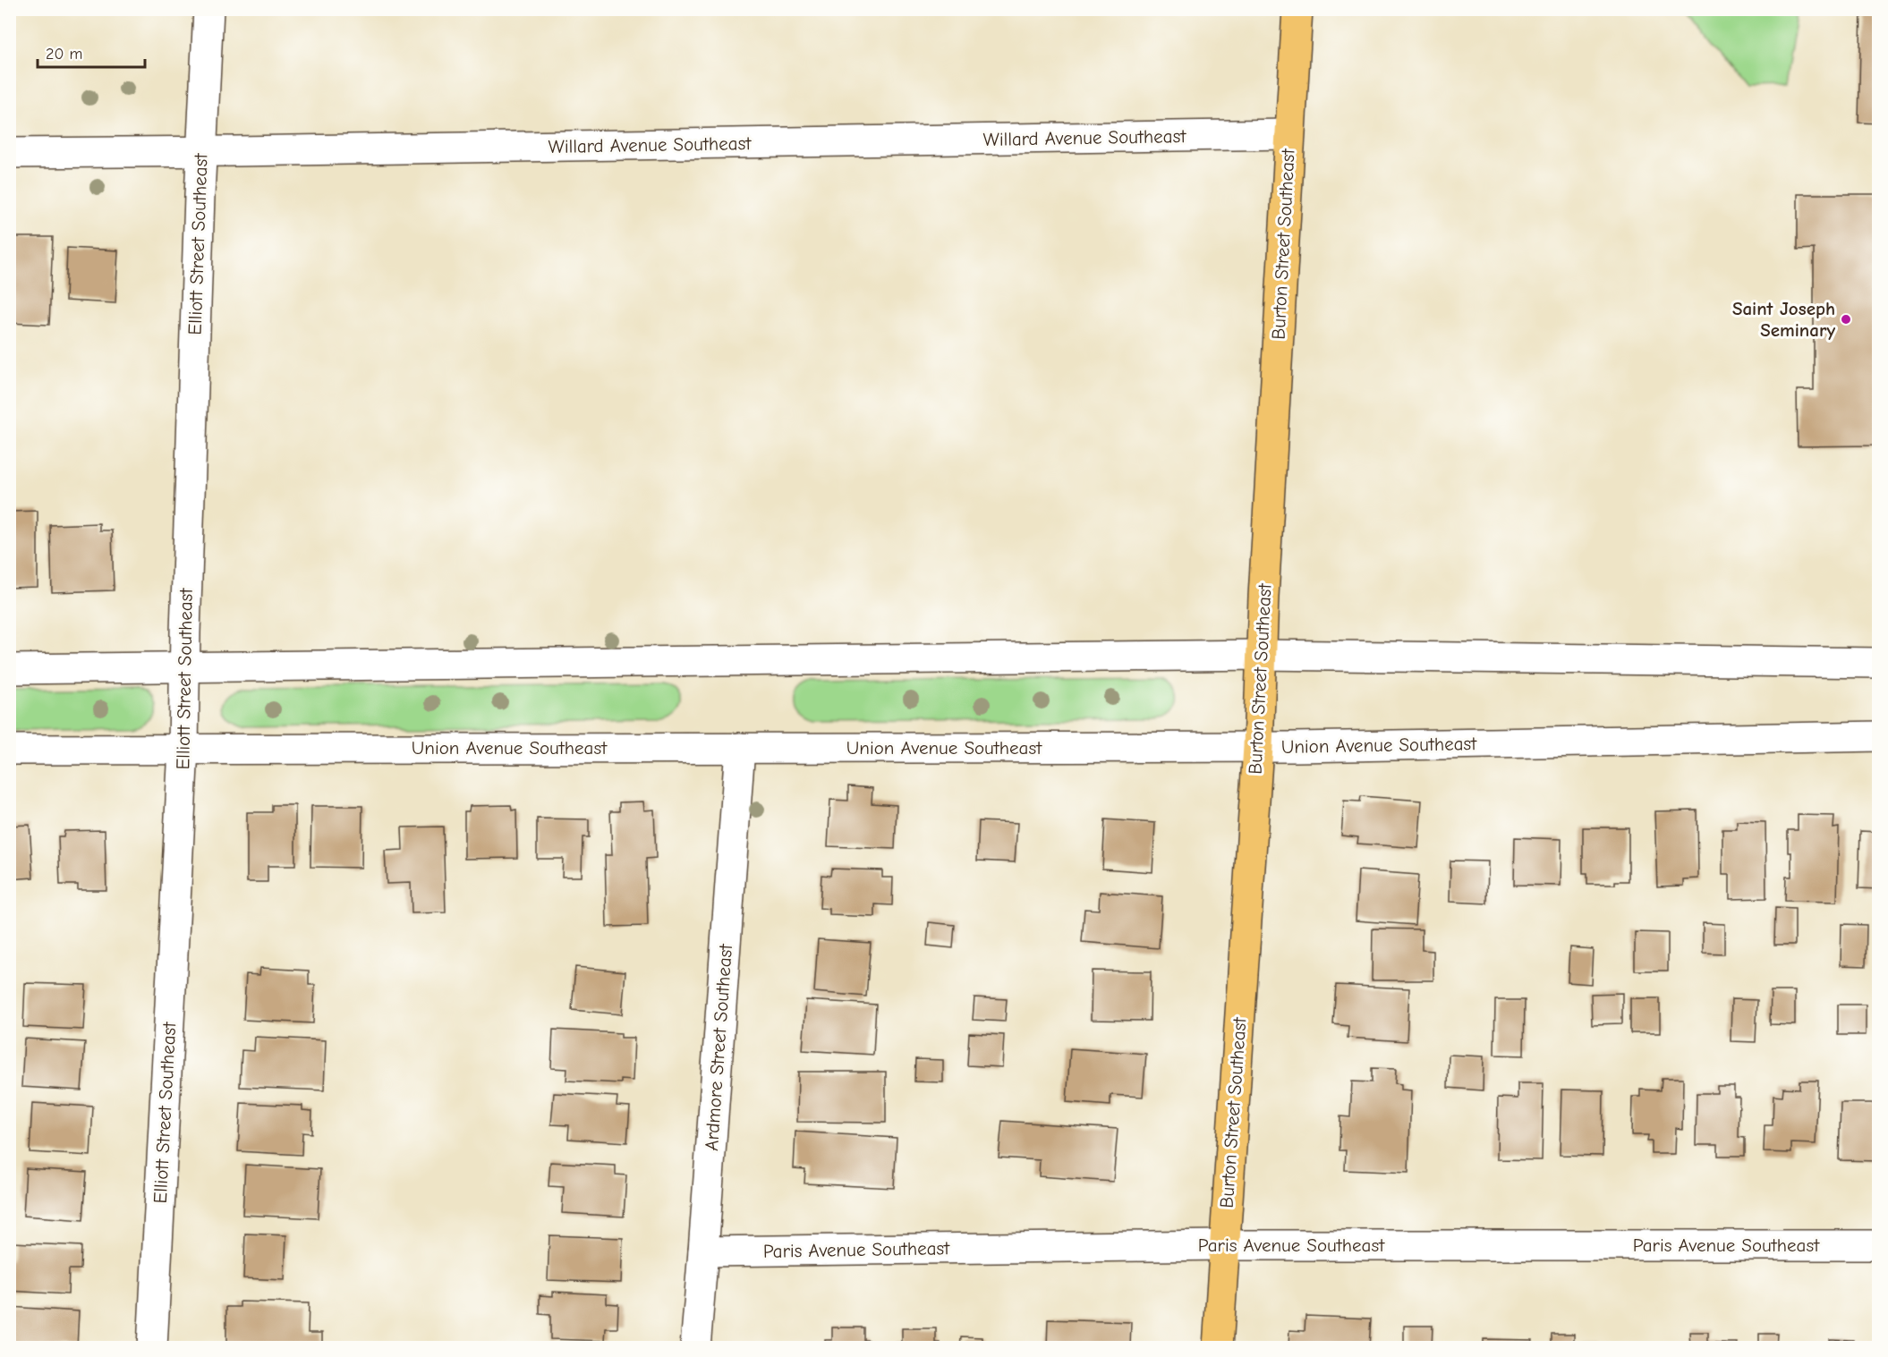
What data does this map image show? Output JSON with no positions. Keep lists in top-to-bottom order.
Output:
{
  "streets": {
    "main road": ["Burton Street Southeast"],
    "street": [
      "Willard Avenue Southeast",
      "Elliott Street Southeast",
      "Union Avenue Southeast",
      "Ardmore Street Southeast",
      "Paris Avenue Southeast"
    ]
  },
  "crossings": [
    ["Willard Avenue Southeast", "Elliott Street Southeast"],
    ["Willard Avenue Southeast", "Burton Street Southeast"],
    ["Elliott Street Southeast", "Union Avenue Southeast"],
    ["Burton Street Southeast", "Union Avenue Southeast"],
    ["Burton Street Southeast", "Paris Avenue Southeast"],
    ["Union Avenue Southeast", "Ardmore Street Southeast"],
    ["Ardmore Street Southeast", "Paris Avenue Southeast"]
  ],
  "places": ["Saint Joseph Seminary"],
  "scale_bar": "20 m"
}
